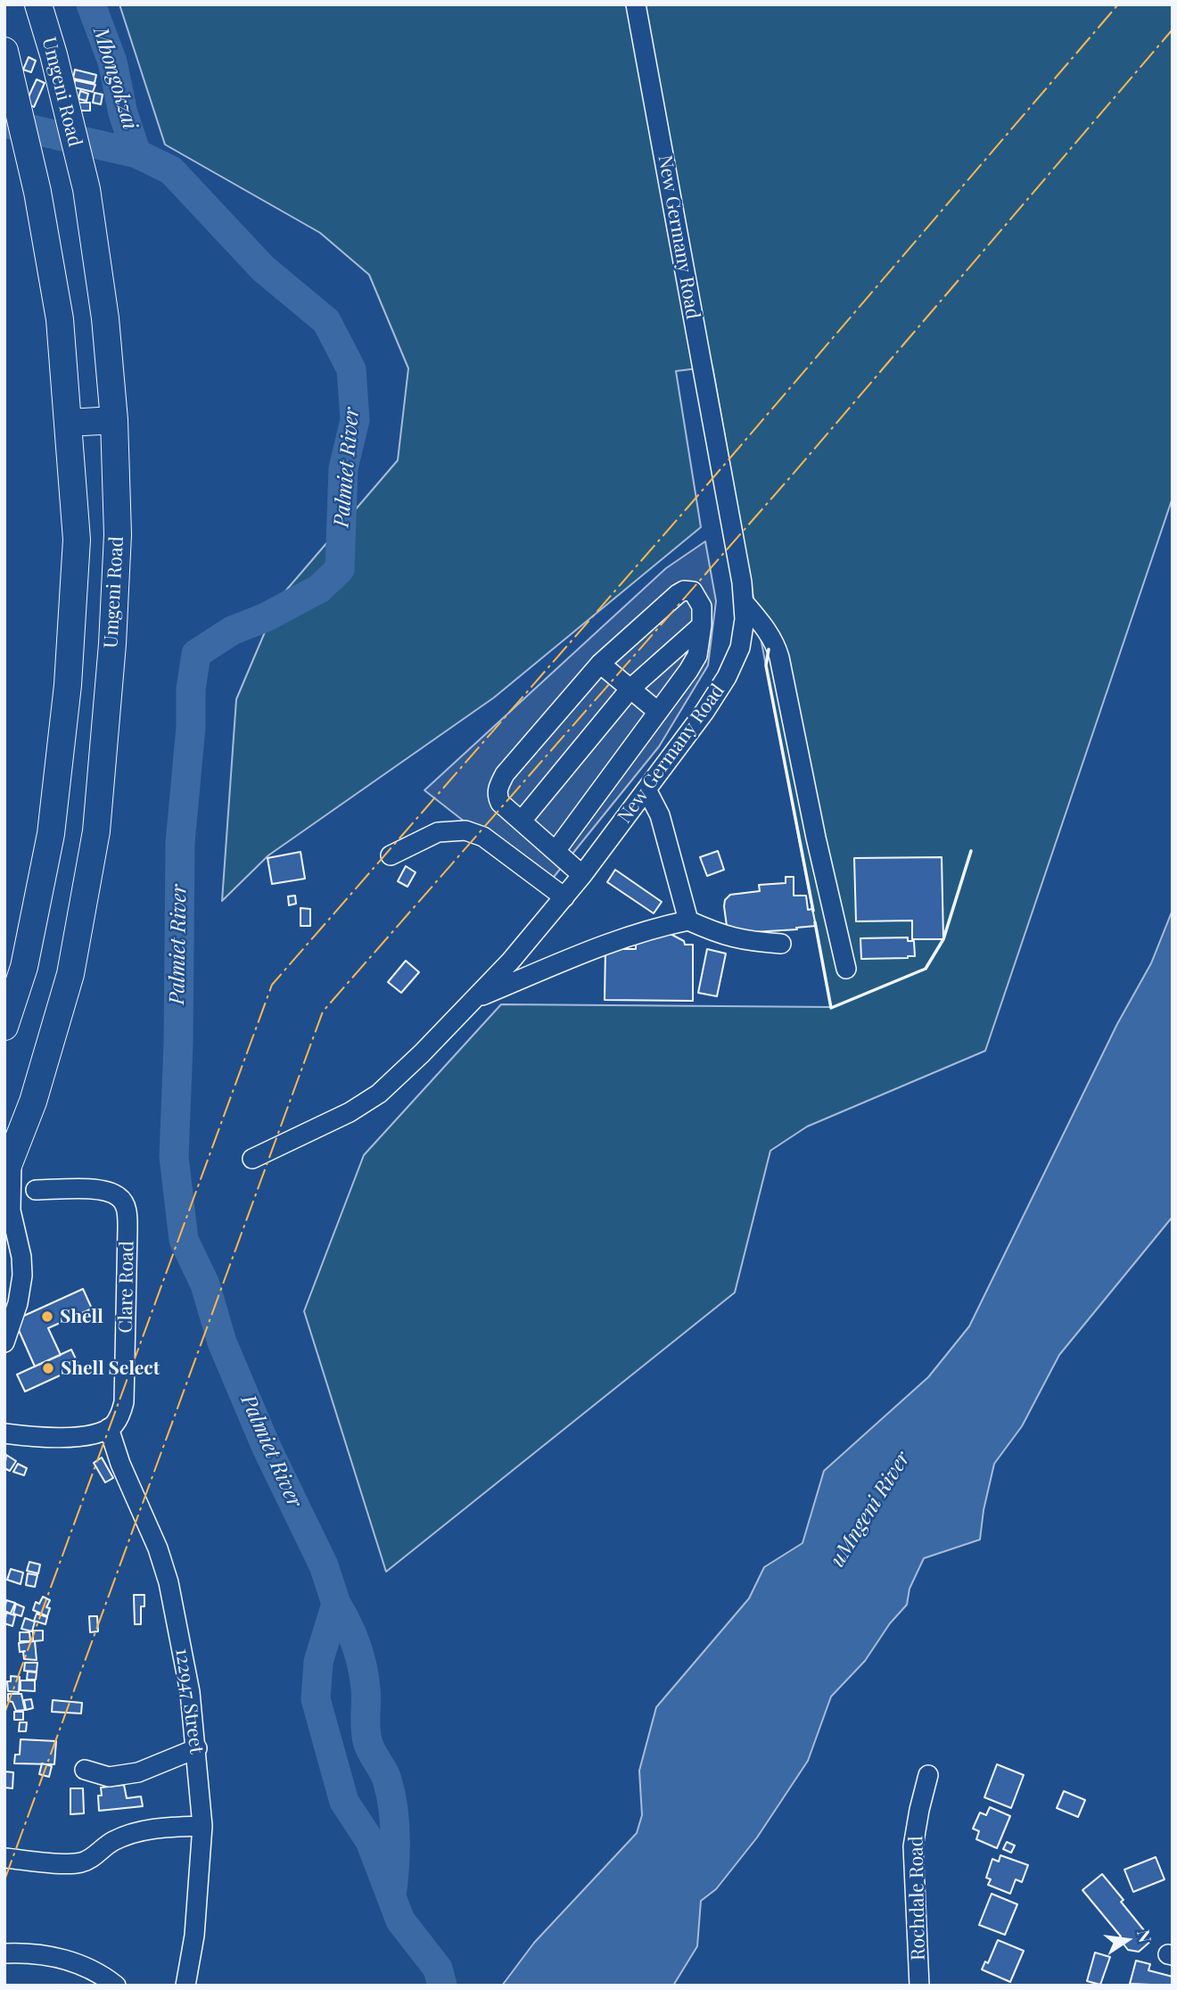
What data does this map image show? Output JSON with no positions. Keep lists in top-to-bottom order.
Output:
{
  "streets": {
    "highway": ["Umgeni Road"],
    "street": [
      "New Germany Road",
      "Clare Road",
      "122947 Street",
      "Rochdale Road"
    ]
  },
  "crossings": [
    ["Clare Road", "122947 Street"]
  ],
  "water": ["Mbongokzai", "Palmiet River", "uMngeni River"],
  "places": ["Shell", "Shell Select"],
  "north": "right"
}
